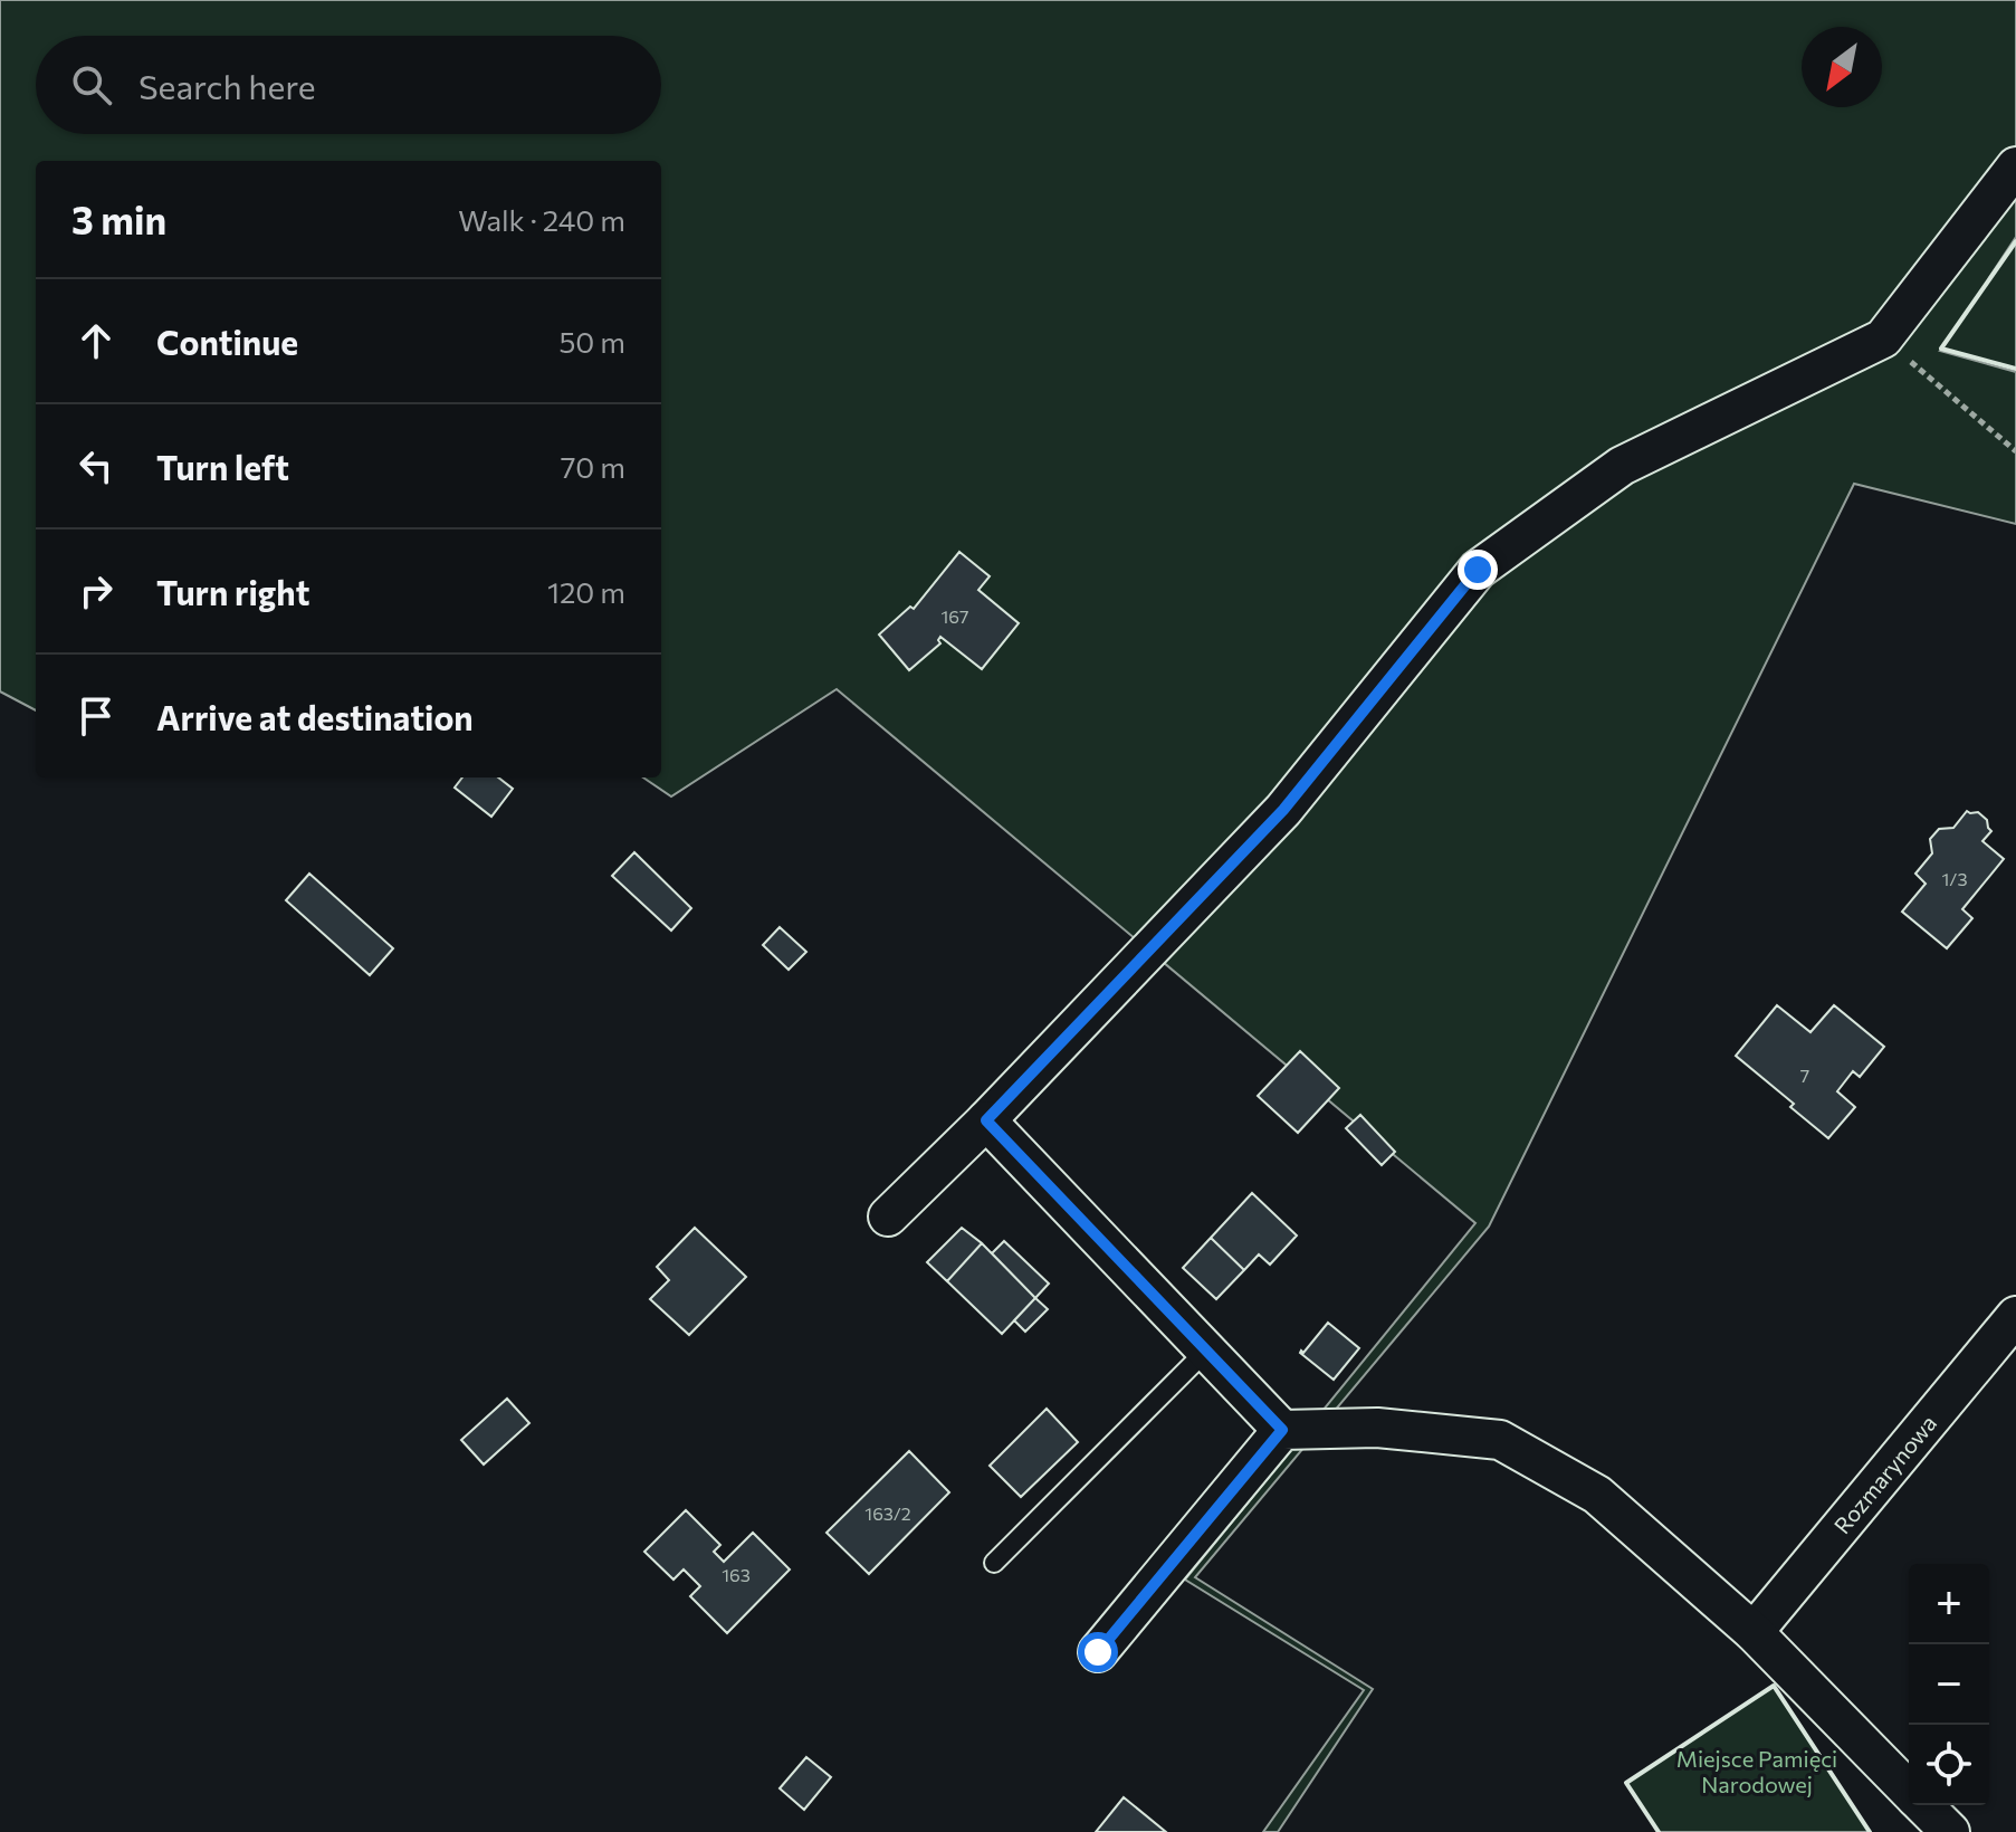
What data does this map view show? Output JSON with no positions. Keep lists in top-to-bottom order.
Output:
{
  "streets": {
    "street": ["Rozmarynowa"]
  },
  "parks": ["Miejsce Pamięci Narodowej"],
  "house_numbers": [
    "167",
    "1/3",
    "7",
    "163/2",
    "163"
  ],
  "north": "bottom left",
  "page": {
    "search": "Search here",
    "heading": ["3 min", "Walk · 240 m"],
    "list": [
      ["Continue", "50 m"],
      ["Turn left", "70 m"],
      ["Turn right", "120 m"],
      "Arrive at destination"
    ],
    "map_buttons": ["+", "−"]
  }
}
